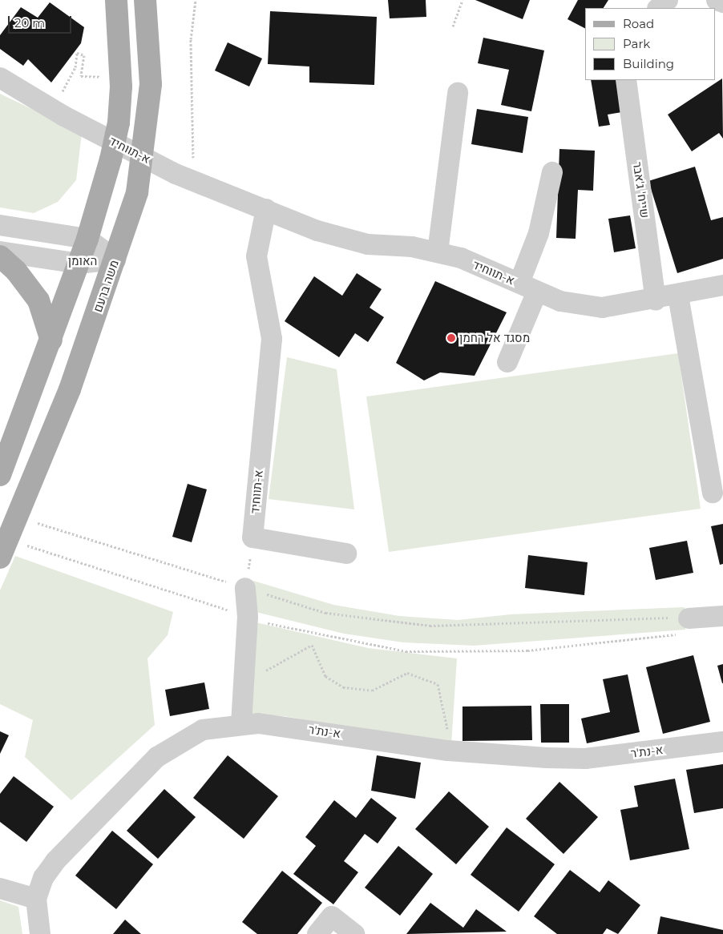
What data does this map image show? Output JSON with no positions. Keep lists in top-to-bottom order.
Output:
{
  "streets": {
    "main road": ["משה ברעם"],
    "street": [
      "א-תווחיד",
      "שייח' ג'אבר",
      "האומן",
      "א-נת'ר"
    ]
  },
  "crossings": [
    ["א-תווחיד", "שייח' ג'אבר"],
    ["האומן", "משה ברעם"]
  ],
  "places": ["מסגד אל רחמן"],
  "legend": ["Road", "Park", "Building"],
  "scale_bar": "20 m"
}
